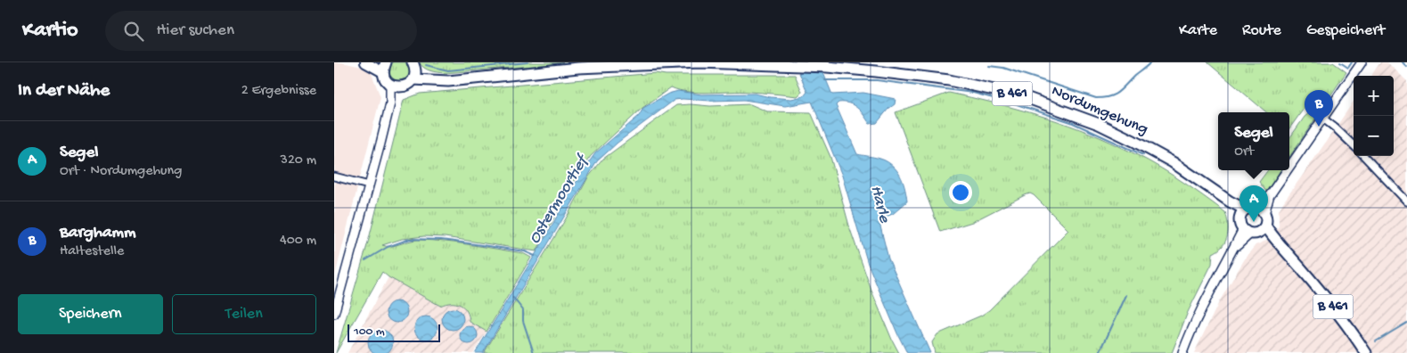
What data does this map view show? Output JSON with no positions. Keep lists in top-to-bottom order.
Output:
{
  "streets": {
    "main road": ["B 461", "Nordumgehung"]
  },
  "crossings": [
    ["B 461", "Nordumgehung"]
  ],
  "water": ["Ostermoortief", "Harle"],
  "scale_bar": "100 m",
  "page": {
    "header": "Kartio",
    "search": "Hier suchen",
    "nav": ["Karte", "Route", "Gespeichert"],
    "heading": ["In der Nähe", "2 Ergebnisse"],
    "map_buttons": ["+", "−"],
    "pins": ["B", "A"],
    "popup": ["Segel", "Ort"],
    "list": [
      {
        "mark": "A",
        "name": "Segel",
        "note": "Ort · Nordumgehung",
        "value": "320 m"
      },
      {
        "mark": "B",
        "name": "Barghamm",
        "note": "Haltestelle",
        "value": "400 m"
      }
    ],
    "buttons": ["Speichern", "Teilen"],
    "scale": "100 m"
  }
}
